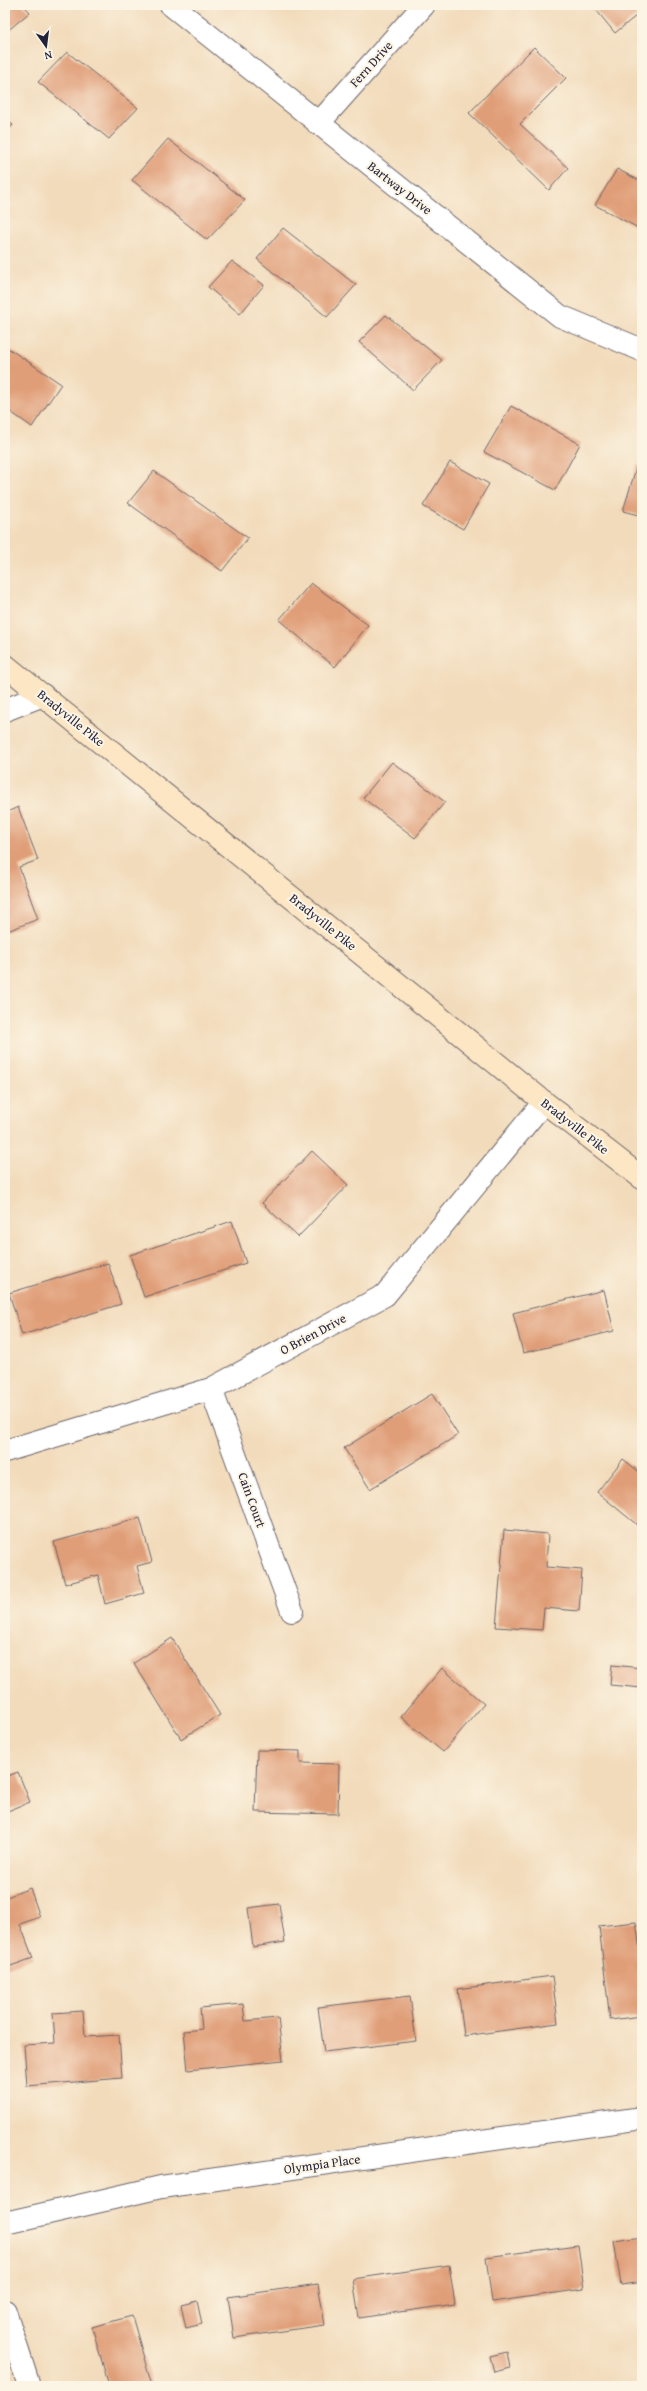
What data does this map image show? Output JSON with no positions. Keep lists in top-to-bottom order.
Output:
{
  "streets": {
    "main road": ["Bradyville Pike"],
    "street": [
      "Fern Drive",
      "Bartway Drive",
      "O Brien Drive",
      "Cain Court",
      "Olympia Place"
    ]
  },
  "crossings": [
    ["Fern Drive", "Bartway Drive"],
    ["Bradyville Pike", "O Brien Drive"],
    ["O Brien Drive", "Cain Court"]
  ],
  "north": "bottom"
}
